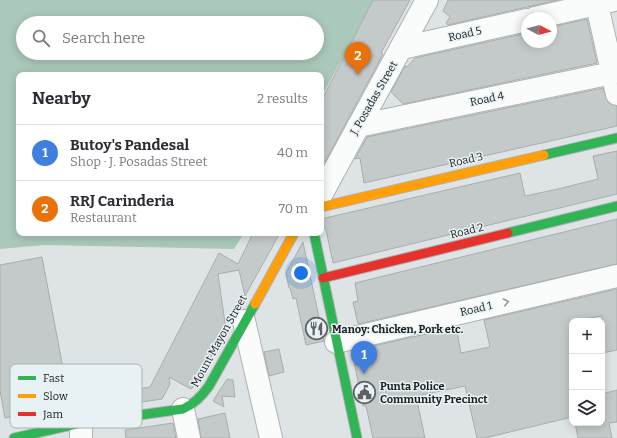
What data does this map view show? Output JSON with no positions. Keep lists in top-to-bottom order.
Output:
{
  "streets": {
    "street": [
      "Road 5",
      "J. Posadas Street",
      "Road 4",
      "Road 3",
      "Road 2",
      "Road 1",
      "Mount Mayon Street"
    ]
  },
  "crossings": [
    ["Road 5", "J. Posadas Street"],
    ["J. Posadas Street", "Road 4"]
  ],
  "one_way": ["Road 1"],
  "places": {
    "restaurant": ["Manoy: Chicken, Pork etc."],
    "public building": ["Punta Police Community Precinct"]
  },
  "legend": ["Fast", "Slow", "Jam"],
  "north": "right",
  "page": {
    "search": "Search here",
    "pins": ["2", "1"],
    "heading": ["Nearby", "2 results"],
    "list": [
      {
        "mark": "1",
        "name": "Butoy's Pandesal",
        "note": "Shop · J. Posadas Street",
        "value": "40 m"
      },
      {
        "mark": "2",
        "name": "RRJ Carinderia",
        "note": "Restaurant",
        "value": "70 m"
      }
    ],
    "map_buttons": ["+", "−"]
  }
}
